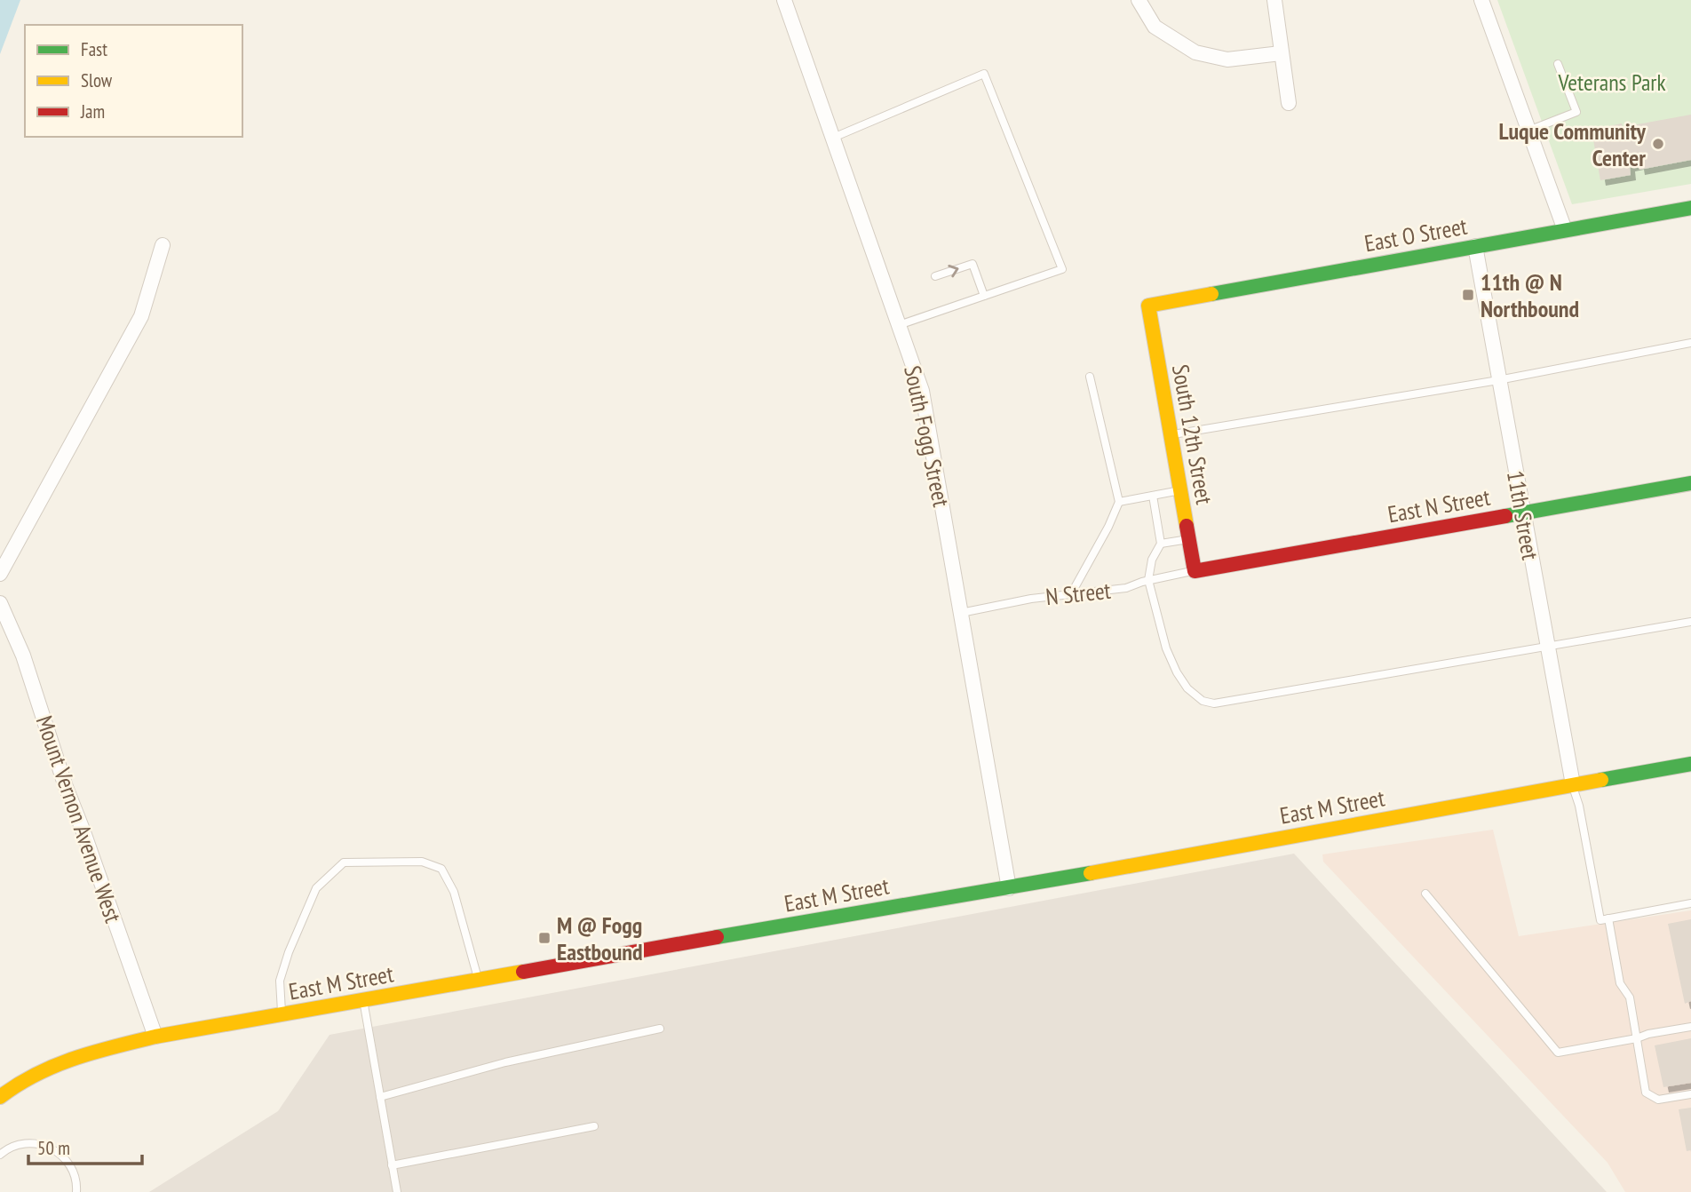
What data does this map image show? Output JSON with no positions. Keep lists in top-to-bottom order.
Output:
{
  "streets": {
    "street": [
      "East O Street",
      "South 12th Street",
      "South Fogg Street",
      "East N Street",
      "11th Street",
      "East M Street",
      "Mount Vernon Avenue West"
    ],
    "lane": ["N Street"]
  },
  "crossings": [
    ["East O Street", "South 12th Street"],
    ["East O Street", "11th Street"],
    ["South 12th Street", "East N Street"],
    ["South 12th Street", "N Street"],
    ["South Fogg Street", "N Street"],
    ["South Fogg Street", "East M Street"],
    ["East N Street", "11th Street"],
    ["East N Street", "N Street"],
    ["11th Street", "East M Street"],
    ["East M Street", "Mount Vernon Avenue West"]
  ],
  "parks": ["Veterans Park"],
  "places": {
    "other": ["Luque Community Center"],
    "transit": ["11th @ N Northbound", "M @ Fogg Eastbound"]
  },
  "legend": ["Fast", "Slow", "Jam"],
  "scale_bar": "50 m"
}
